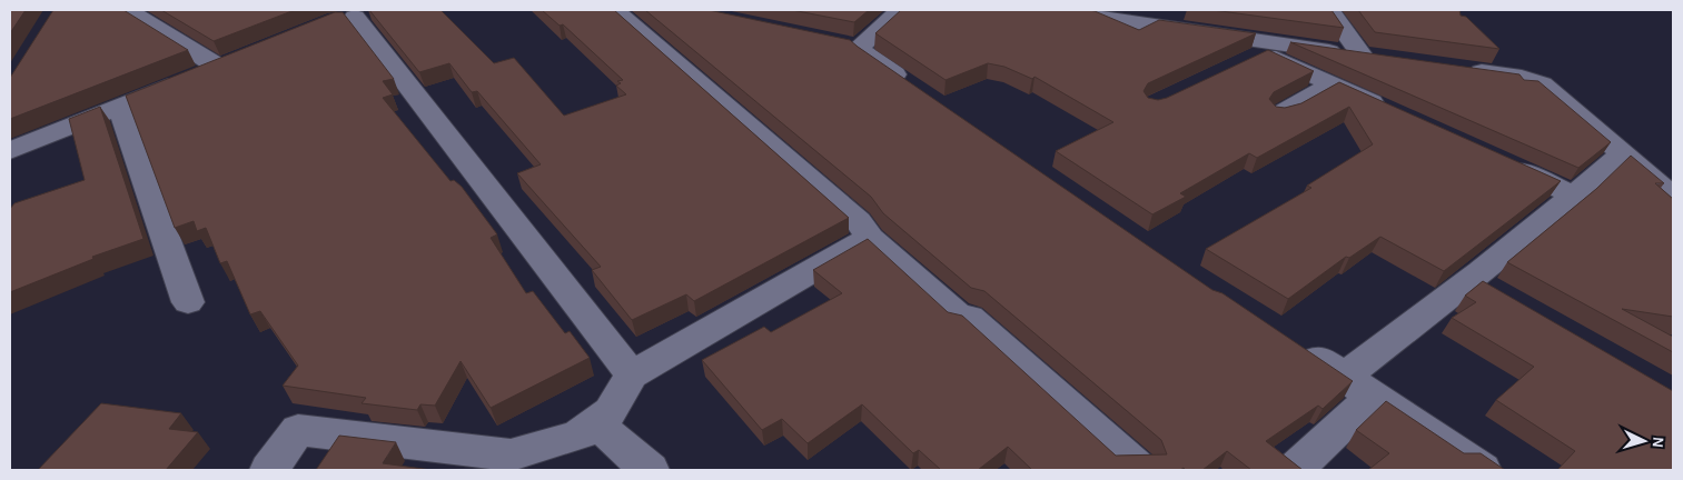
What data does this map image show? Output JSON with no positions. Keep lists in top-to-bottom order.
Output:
{
  "north": "right"
}
